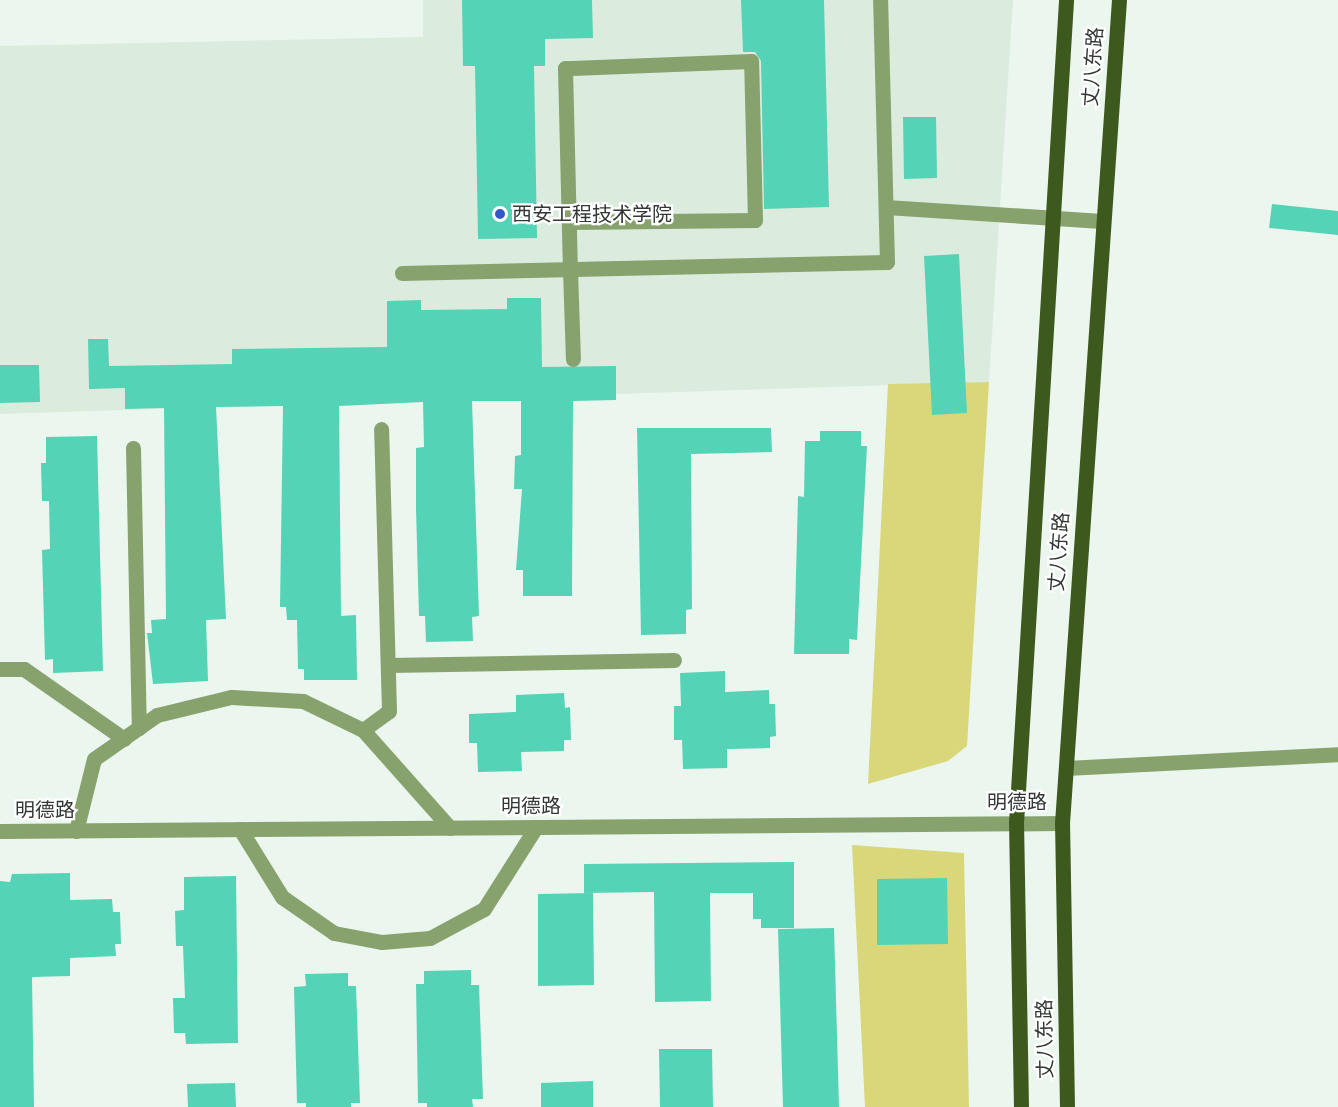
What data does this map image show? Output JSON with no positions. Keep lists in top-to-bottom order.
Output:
{
  "streets": {
    "main road": ["丈八东路"],
    "street": ["明德路"]
  },
  "crossings": [
    ["丈八东路", "明德路"]
  ],
  "places": ["西安工程技术学院"]
}
